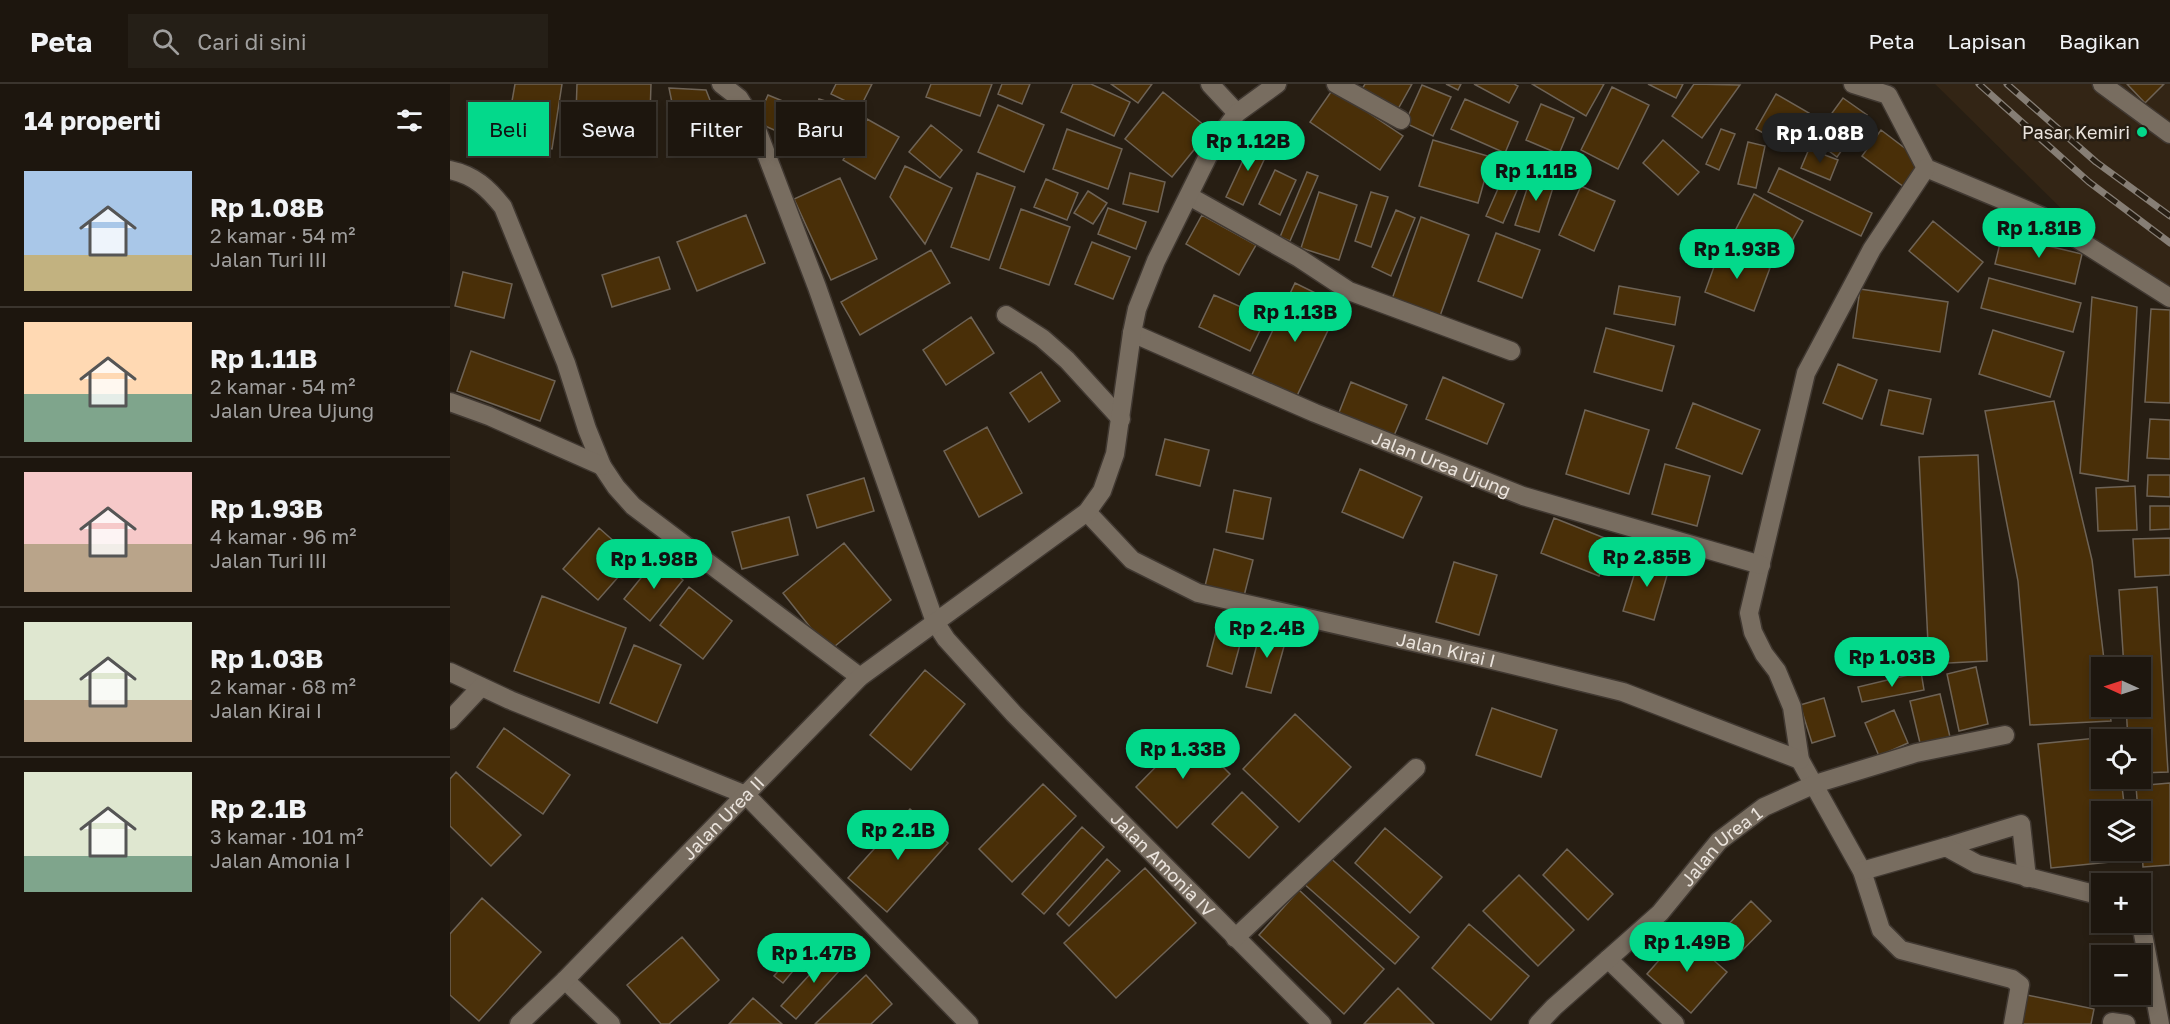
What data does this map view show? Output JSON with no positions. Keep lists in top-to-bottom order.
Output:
{
  "streets": {
    "street": [
      "Jalan Urea Ujung",
      "Jalan Kirai I",
      "Jalan Urea II",
      "Jalan Urea 1",
      "Jalan Amonia IV"
    ]
  },
  "crossings": [
    ["Jalan Urea II", "Jalan Amonia IV"]
  ],
  "places": ["Pasar Kemiri"],
  "north": "left",
  "page": {
    "header": "Peta",
    "search": "Cari di sini",
    "nav": ["Peta", "Lapisan", "Bagikan"],
    "heading": "14 properti",
    "chip": [
      "Beli",
      "Sewa",
      "Filter",
      "Baru"
    ],
    "price": [
      "Rp 1.08B",
      "Rp 1.12B",
      "Rp 1.11B",
      "Rp 1.81B",
      "Rp 1.93B",
      "Rp 1.13B",
      "Rp 2.85B",
      "Rp 1.98B",
      "Rp 2.4B",
      "Rp 1.03B",
      "Rp 1.33B",
      "Rp 2.1B",
      "Rp 1.49B",
      "Rp 1.47B"
    ],
    "list": [
      {
        "name": "Rp 1.08B",
        "note": "2 kamar · 54 m² · Jalan Turi III"
      },
      {
        "name": "Rp 1.11B",
        "note": "2 kamar · 54 m² · Jalan Urea Ujung"
      },
      {
        "name": "Rp 1.93B",
        "note": "4 kamar · 96 m² · Jalan Turi III"
      },
      {
        "name": "Rp 1.03B",
        "note": "2 kamar · 68 m² · Jalan Kirai I"
      },
      {
        "name": "Rp 2.1B",
        "note": "3 kamar · 101 m² · Jalan Amonia I"
      }
    ],
    "map_buttons": ["+", "−"]
  }
}
